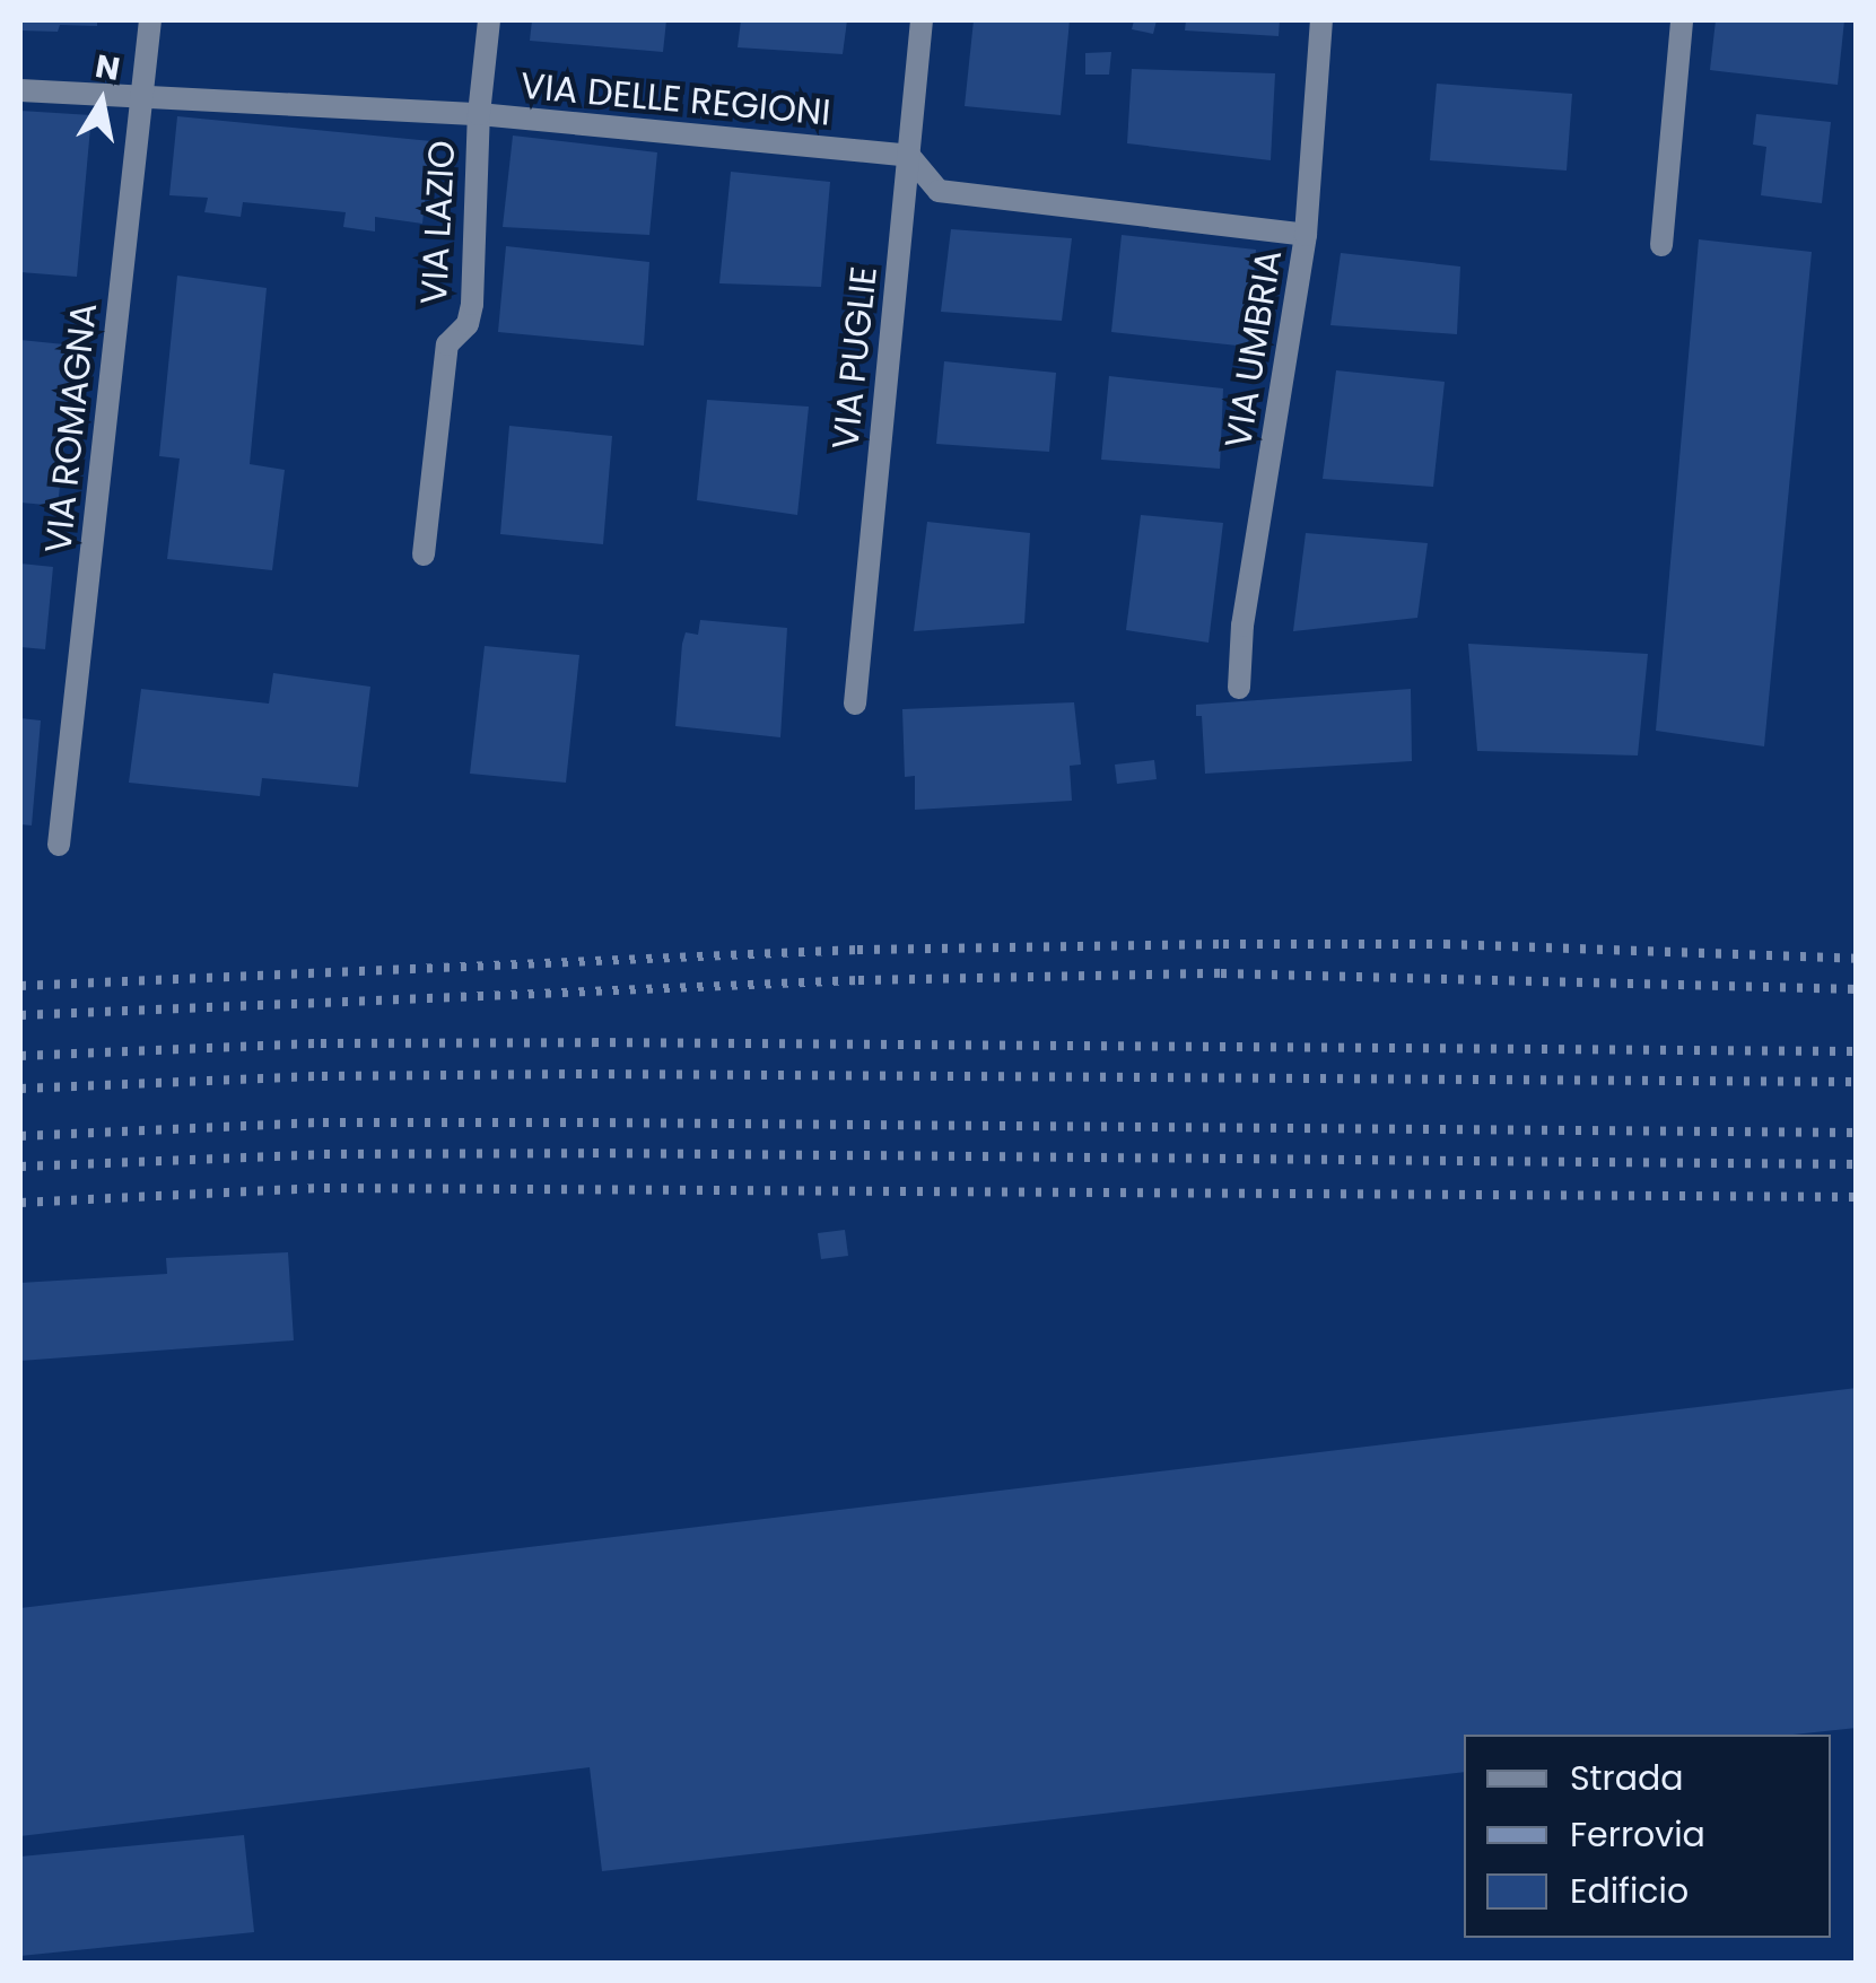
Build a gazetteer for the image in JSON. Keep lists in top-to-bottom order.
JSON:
{
  "streets": {
    "street": [
      "VIA DELLE REGIONI",
      "VIA LAZIO",
      "VIA UMBRIA",
      "VIA PUGLIE",
      "VIA ROMAGNA"
    ]
  },
  "crossings": [
    ["VIA DELLE REGIONI", "VIA LAZIO"],
    ["VIA DELLE REGIONI", "VIA PUGLIE"],
    ["VIA DELLE REGIONI", "VIA ROMAGNA"]
  ],
  "legend": ["Strada", "Ferrovia", "Edificio"],
  "north": "top"
}
